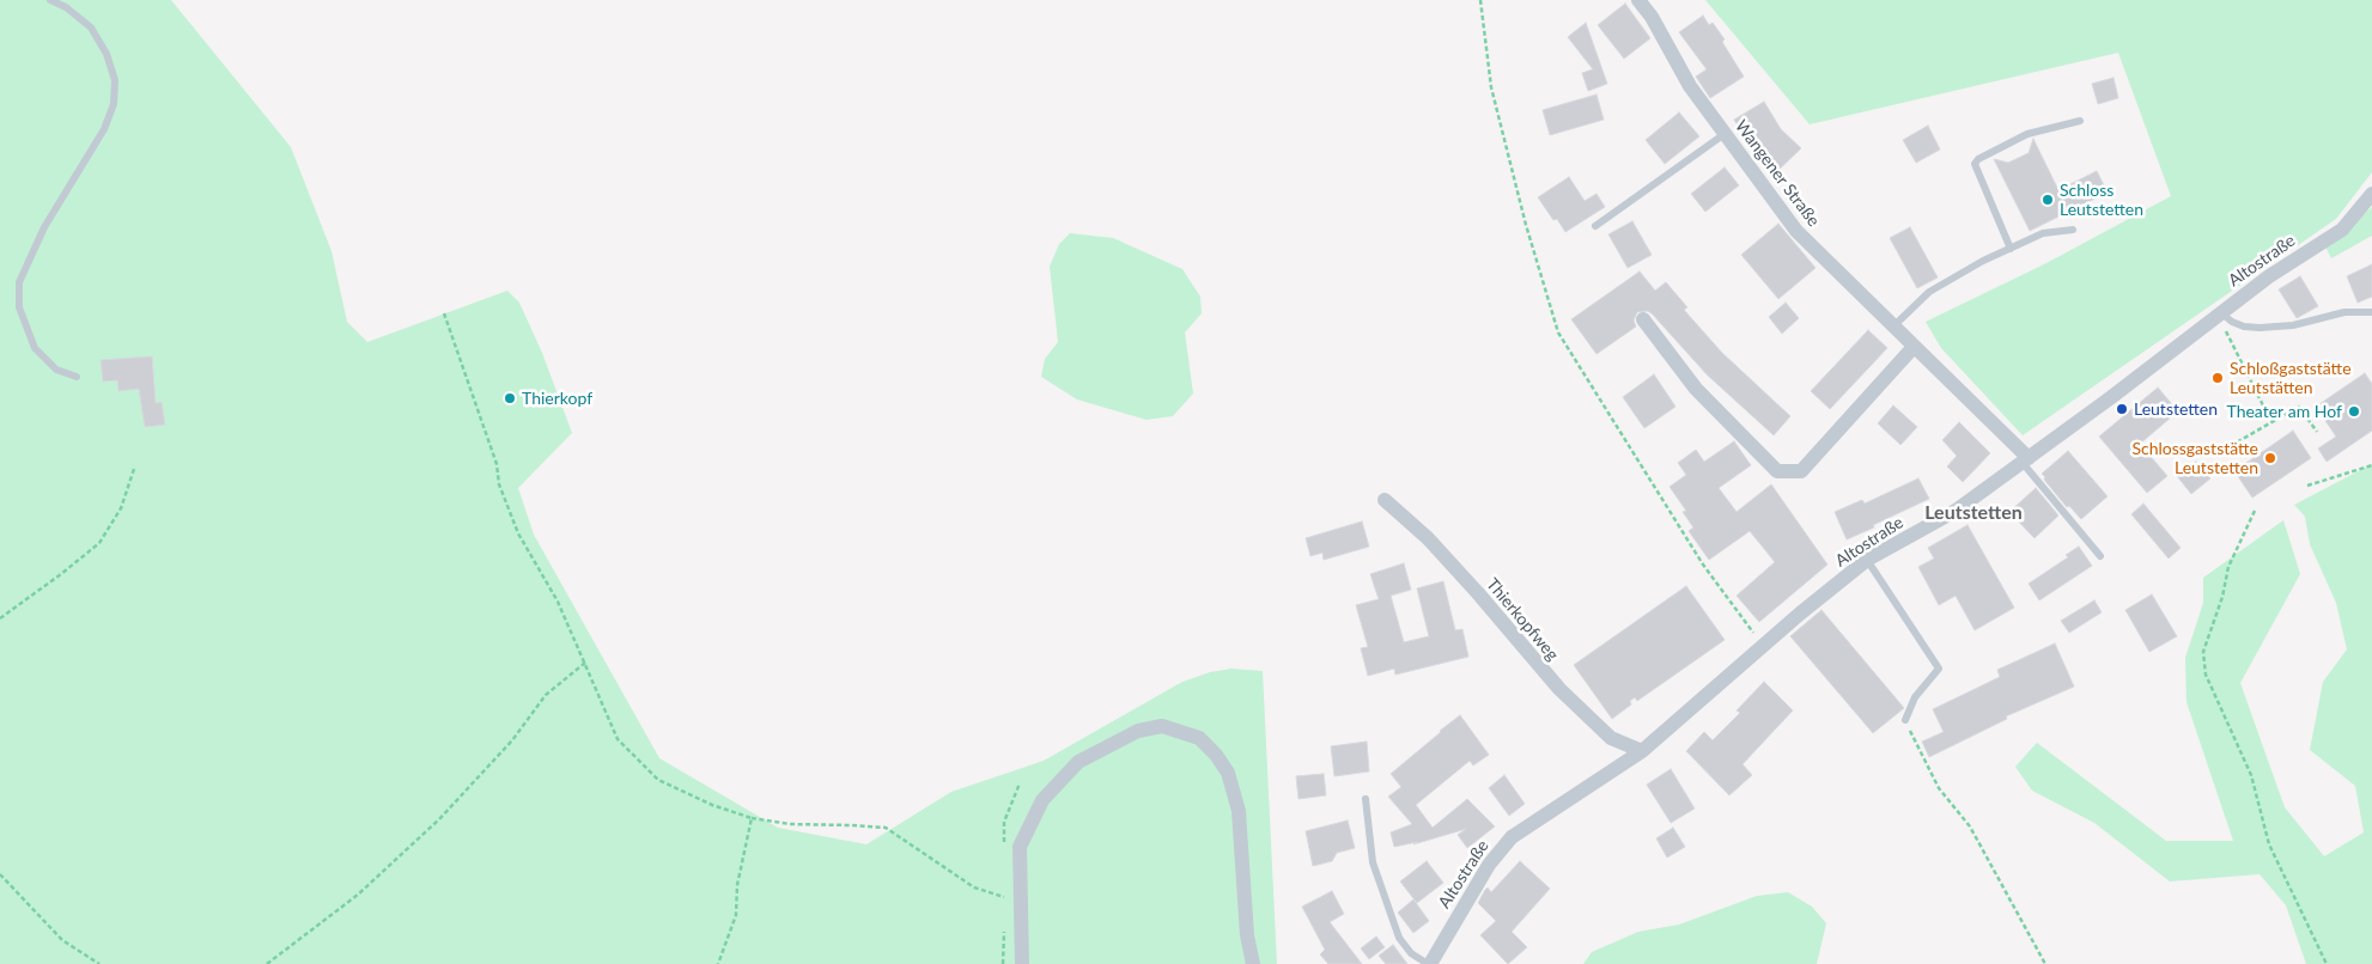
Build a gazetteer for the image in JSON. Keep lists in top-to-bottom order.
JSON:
{
  "streets": {
    "street": ["Wangener Straße", "Altostraße", "Thierkopfweg"]
  },
  "crossings": [
    ["Wangener Straße", "Altostraße"],
    ["Altostraße", "Thierkopfweg"]
  ],
  "districts": ["Leutstetten"],
  "places": [
    "Schloss Leutstetten",
    "Schloßgaststätte Leutstätten",
    "Thierkopf",
    "Leutstetten",
    "Theater am Hof",
    "Schlossgaststätte Leutstetten"
  ]
}
